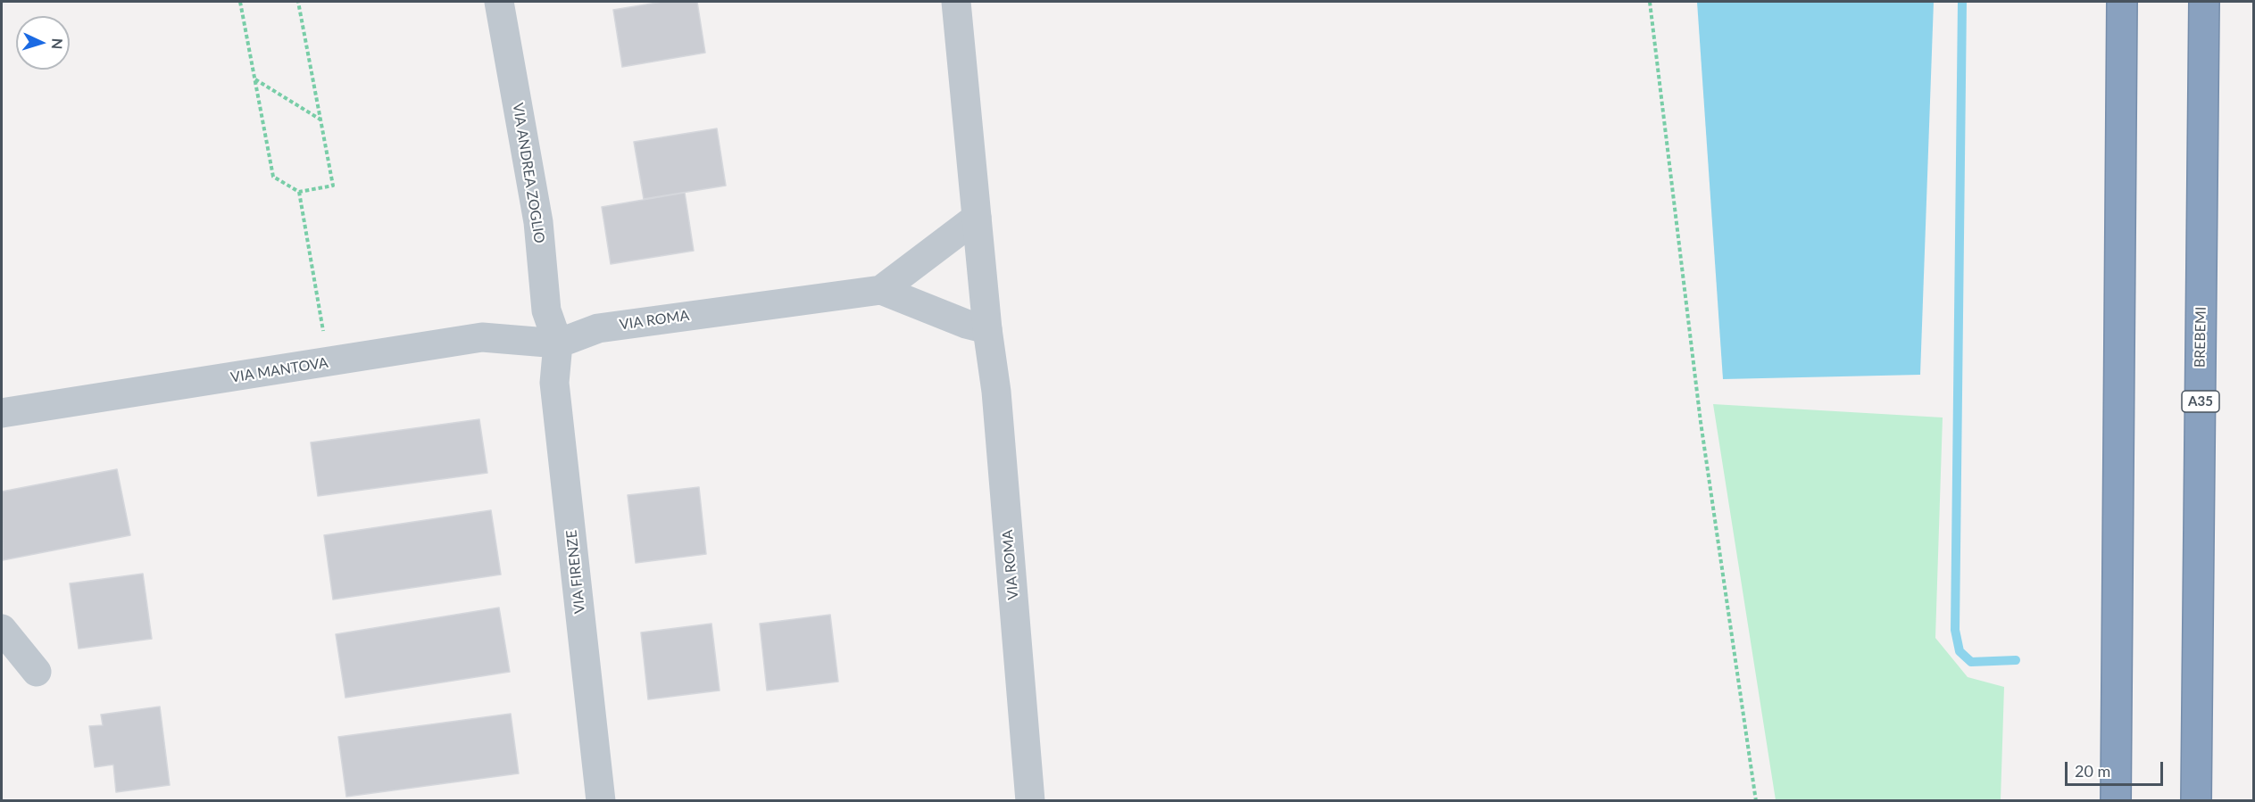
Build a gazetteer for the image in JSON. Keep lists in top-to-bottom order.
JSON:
{
  "streets": {
    "highway": ["BREBEMI", "A35"],
    "street": [
      "VIA ANDREA ZOGLIO",
      "VIA ROMA",
      "VIA MANTOVA",
      "VIA FIRENZE"
    ]
  },
  "crossings": [
    ["VIA ANDREA ZOGLIO", "VIA ROMA"],
    ["VIA ANDREA ZOGLIO", "VIA MANTOVA"],
    ["VIA ANDREA ZOGLIO", "VIA FIRENZE"],
    ["VIA ROMA", "VIA MANTOVA"],
    ["VIA ROMA", "VIA FIRENZE"],
    ["VIA MANTOVA", "VIA FIRENZE"]
  ],
  "scale_bar": "20 m",
  "north": "right"
}
